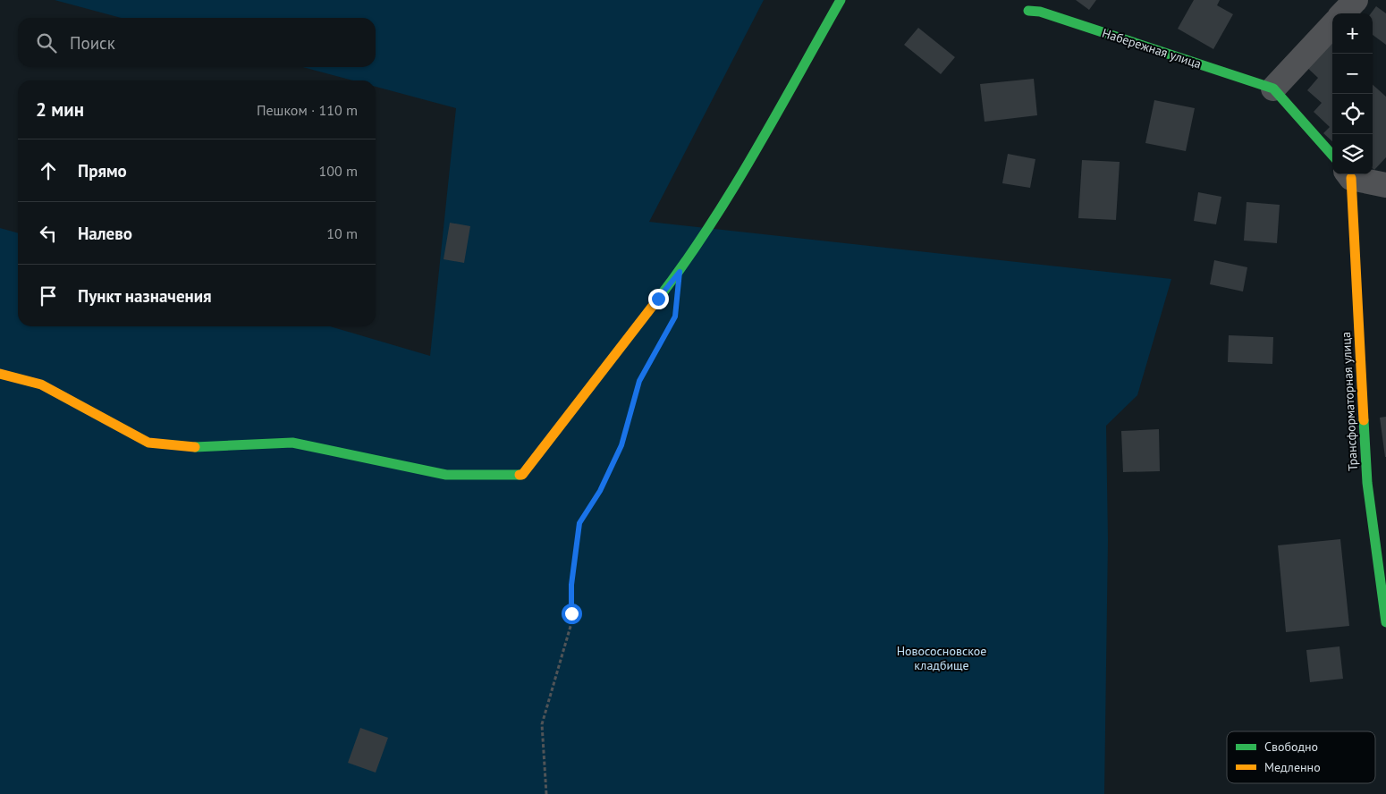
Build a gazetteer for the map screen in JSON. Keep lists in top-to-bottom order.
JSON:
{
  "streets": {
    "street": ["Набережная улица", "Трансформаторная улица"]
  },
  "parks": ["Новососновское кладбище"],
  "legend": ["Свободно", "Медленно"],
  "page": {
    "map_buttons": ["+", "−"],
    "search": "Поиск",
    "heading": ["2 мин", "Пешком · 110 m"],
    "list": [
      ["Прямо", "100 m"],
      ["Налево", "10 m"],
      "Пункт назначения"
    ]
  }
}
